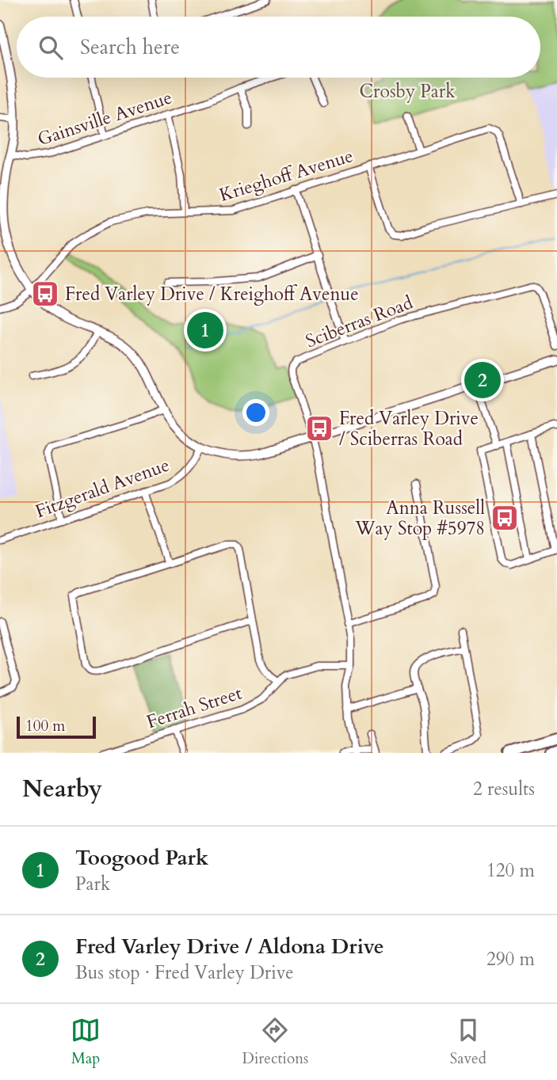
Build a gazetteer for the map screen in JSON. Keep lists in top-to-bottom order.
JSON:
{
  "streets": {
    "street": [
      "Gainsville Avenue",
      "Krieghoff Avenue",
      "Sciberras Road",
      "Fitzgerald Avenue",
      "Ferrah Street"
    ]
  },
  "crossings": [
    ["Sciberras Road", "Ferrah Street"]
  ],
  "parks": ["Crosby Park"],
  "places": {
    "bus stop": ["Fred Varley Drive / Kreighoff Avenue", "Fred Varley Drive / Sciberras Road", "Anna Russell Way Stop #5978"]
  },
  "scale_bar": "100 m",
  "page": {
    "search": "Search here",
    "pins": ["1", "2"],
    "scale": "100 m",
    "heading": ["Nearby", "2 results"],
    "list": [
      {
        "mark": "1",
        "name": "Toogood Park",
        "note": "Park",
        "value": "120 m"
      },
      {
        "mark": "2",
        "name": "Fred Varley Drive / Aldona Drive",
        "note": "Bus stop · Fred Varley Drive",
        "value": "290 m"
      }
    ],
    "nav": ["Map", "Directions", "Saved"]
  }
}
